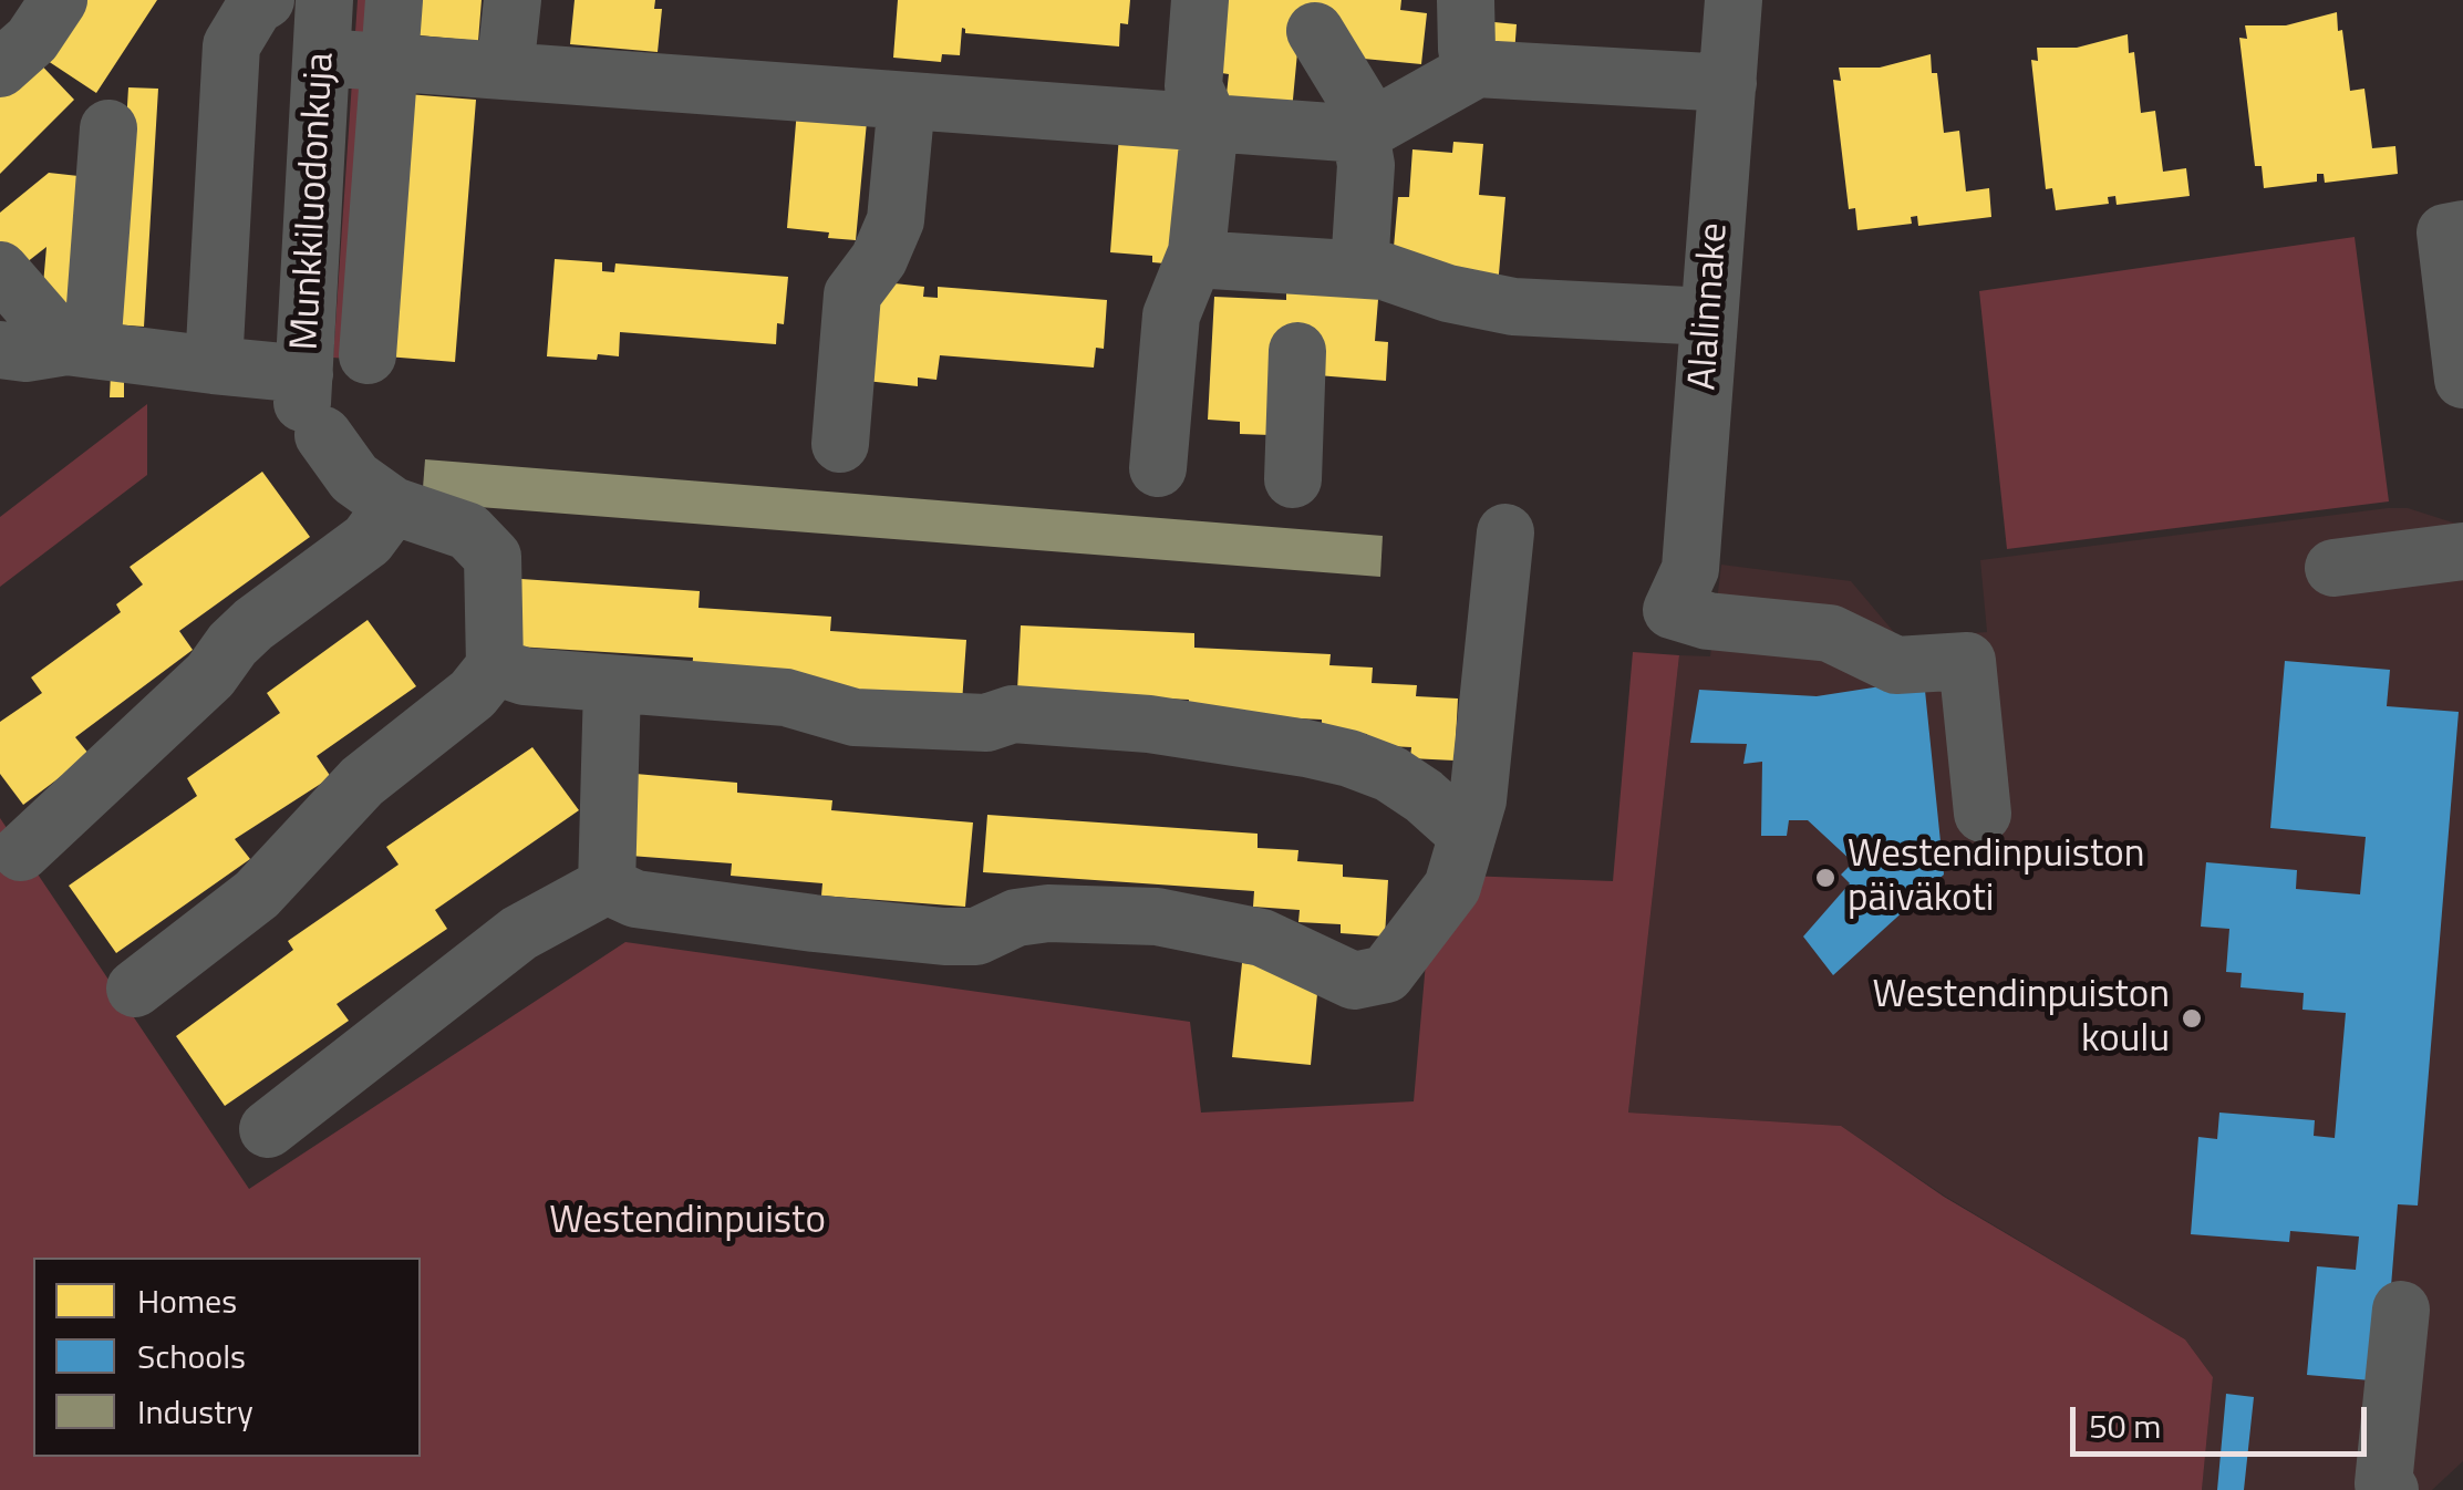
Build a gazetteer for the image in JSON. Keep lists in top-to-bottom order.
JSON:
{
  "streets": {
    "street": ["Munkkiluodonkuja", "Alalinnake"]
  },
  "parks": ["Westendinpuisto"],
  "places": ["Westendinpuiston päiväkoti", "Westendinpuiston koulu"],
  "legend": ["Homes", "Schools", "Industry"],
  "scale_bar": "50 m"
}
